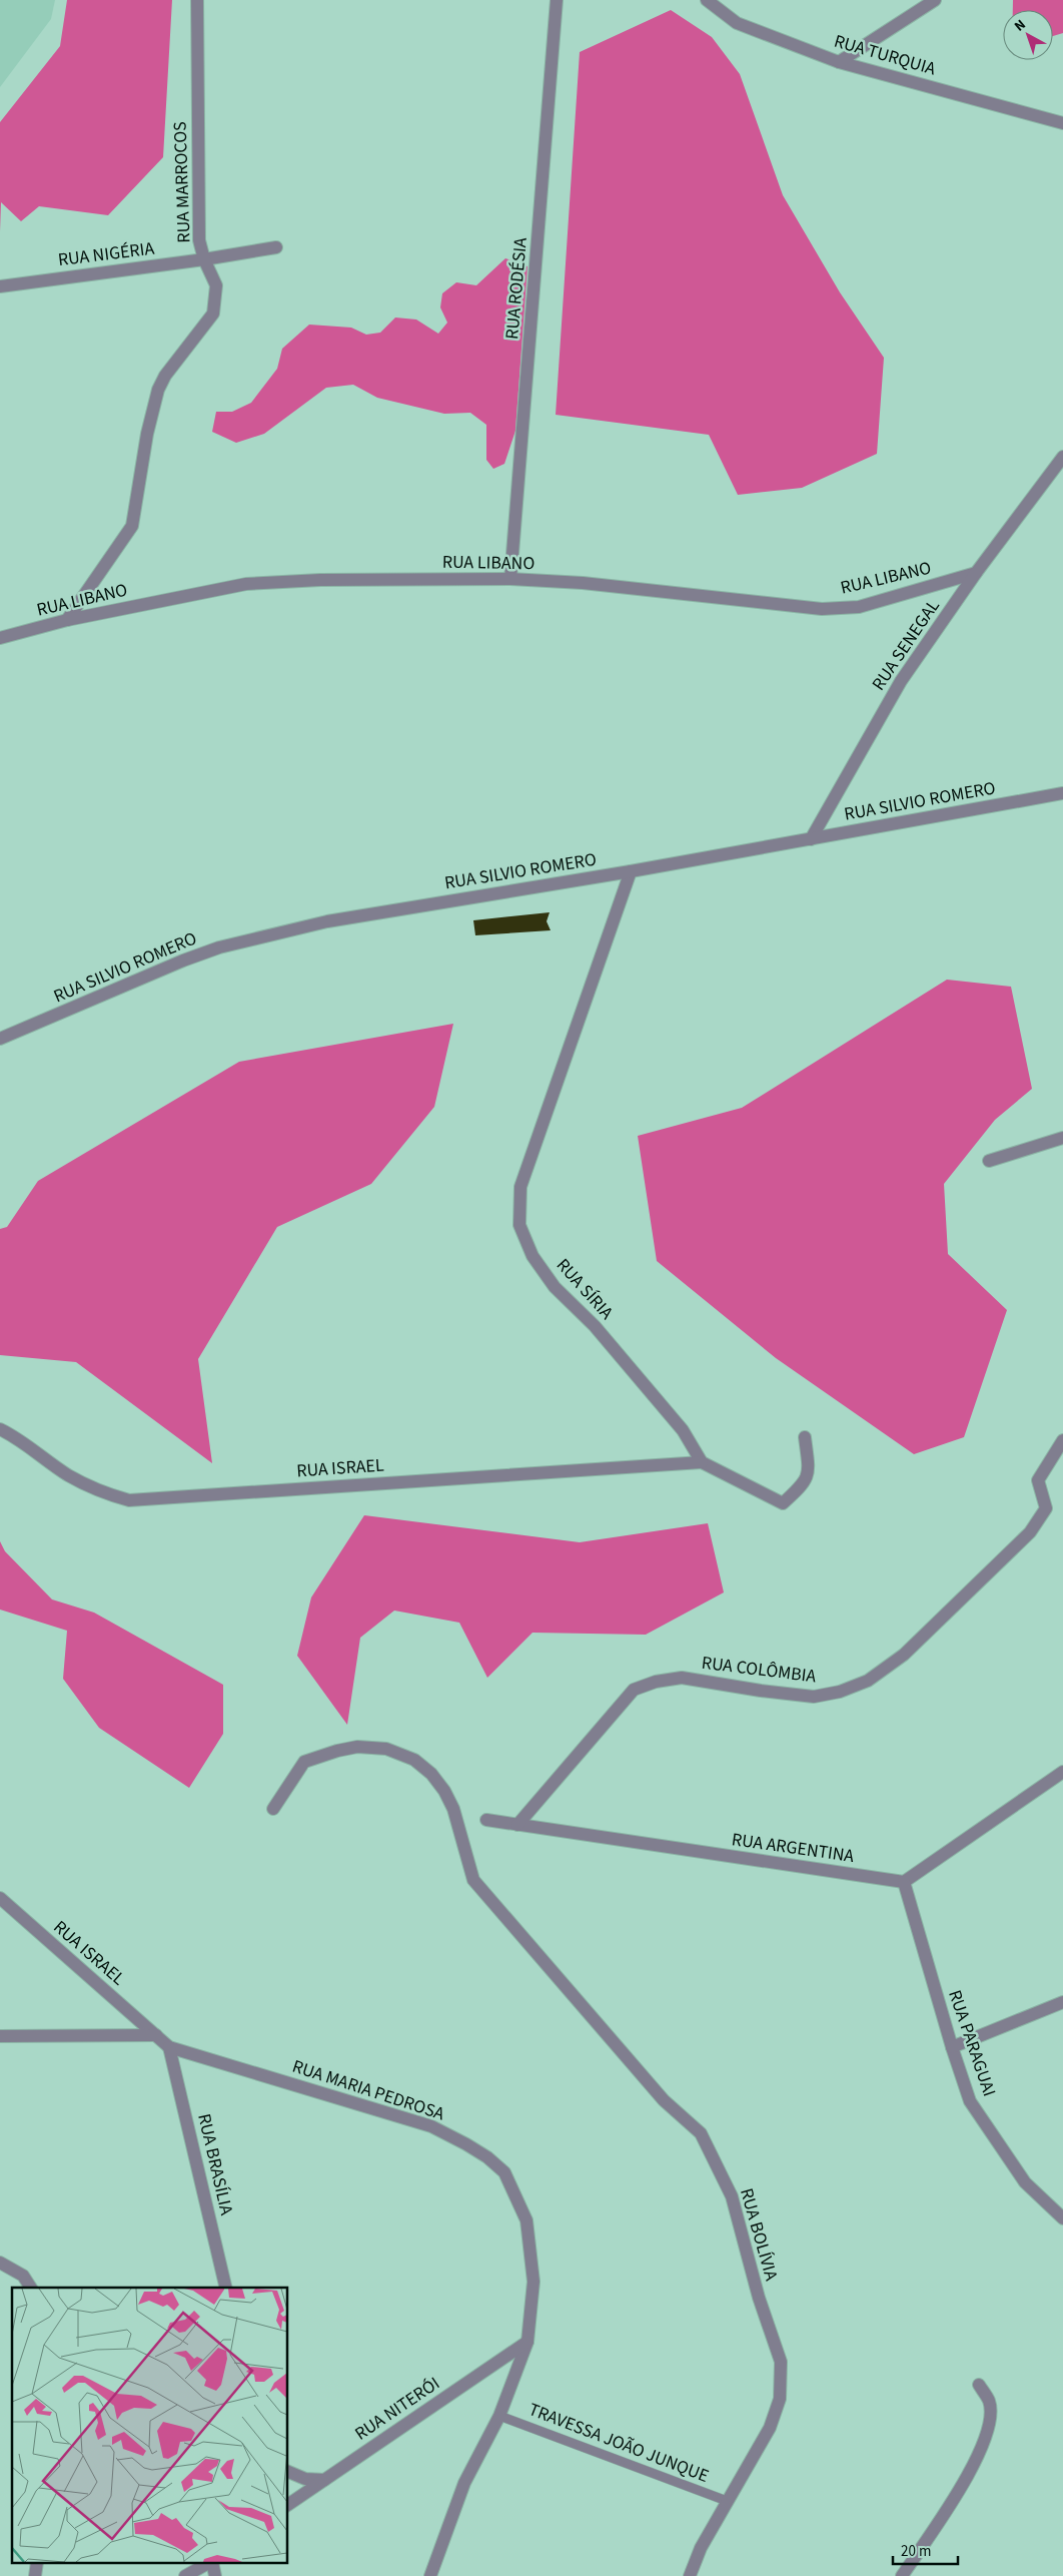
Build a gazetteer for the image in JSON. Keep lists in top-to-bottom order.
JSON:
{
  "streets": {
    "street": [
      "RUA TURQUIA",
      "RUA MARROCOS",
      "RUA NIGÉRIA",
      "RUA RODÉSIA",
      "RUA LIBANO",
      "RUA SENEGAL",
      "RUA SILVIO ROMERO",
      "RUA SÍRIA",
      "RUA ISRAEL",
      "RUA COLÔMBIA",
      "RUA ARGENTINA",
      "RUA PARAGUAI",
      "RUA MARIA PEDROSA",
      "RUA BRASÍLIA",
      "RUA BOLÍVIA",
      "RUA NITERÓI"
    ],
    "lane": ["TRAVESSA JOÃO JUNQUE"]
  },
  "crossings": [
    ["RUA MARROCOS", "RUA NIGÉRIA"],
    ["RUA MARROCOS", "RUA LIBANO"],
    ["RUA RODÉSIA", "RUA LIBANO"],
    ["RUA LIBANO", "RUA SENEGAL"],
    ["RUA SENEGAL", "RUA SILVIO ROMERO"],
    ["RUA SILVIO ROMERO", "RUA SÍRIA"],
    ["RUA SÍRIA", "RUA ISRAEL"],
    ["RUA ISRAEL", "RUA MARIA PEDROSA"],
    ["RUA COLÔMBIA", "RUA ARGENTINA"],
    ["RUA ARGENTINA", "RUA PARAGUAI"],
    ["RUA MARIA PEDROSA", "RUA BRASÍLIA"],
    ["RUA MARIA PEDROSA", "RUA NITERÓI"],
    ["RUA MARIA PEDROSA", "TRAVESSA JOÃO JUNQUE"],
    ["RUA BOLÍVIA", "TRAVESSA JOÃO JUNQUE"]
  ],
  "scale_bar": "20 m",
  "north": "top left"
}
